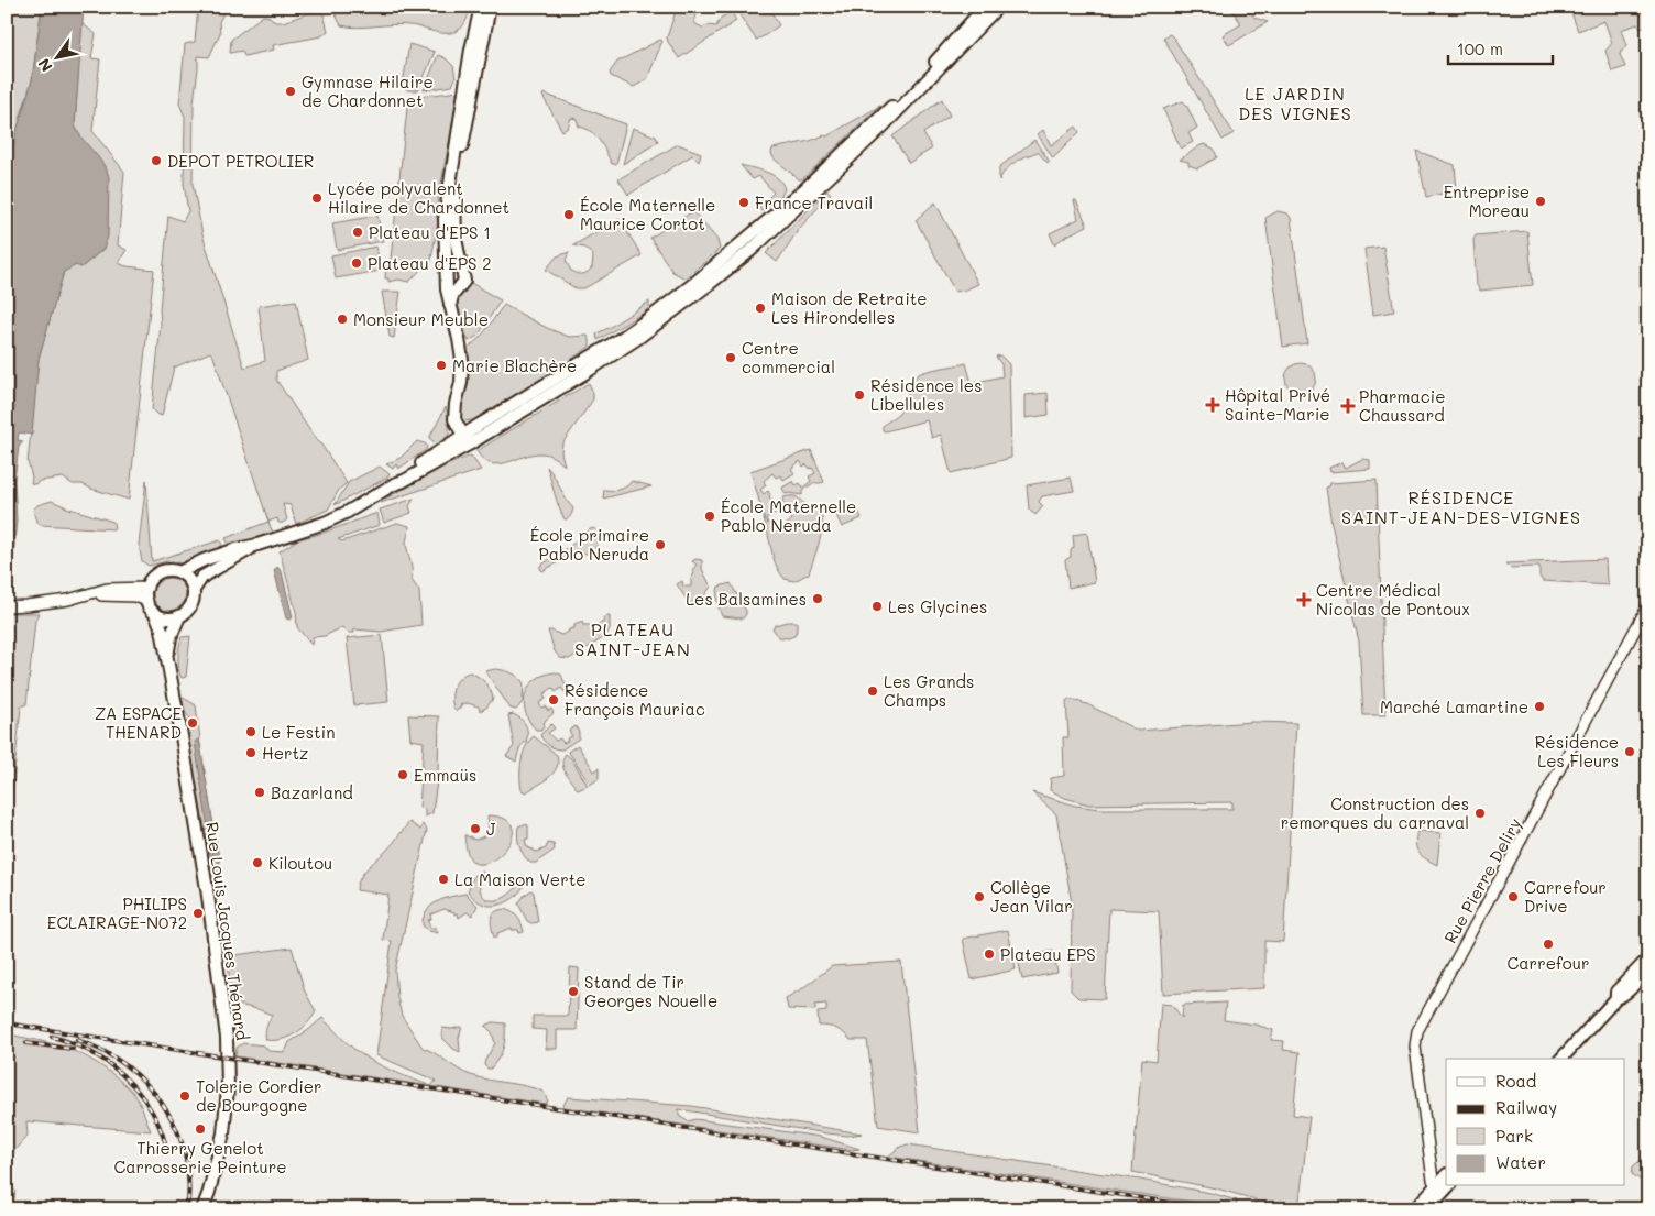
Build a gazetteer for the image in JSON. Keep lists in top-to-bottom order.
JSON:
{
  "streets": {
    "main road": ["Rue Louis Jacques Thénard"],
    "street": ["Rue Pierre Deliry"]
  },
  "districts": ["LE JARDIN DES VIGNES", "RÉSIDENCE SAINT-JEAN-DES-VIGNES", "PLATEAU SAINT-JEAN"],
  "places": {
    "other": [
      "Gymnase Hilaire de Chardonnet",
      "DEPOT PETROLIER",
      "Lycée polyvalent Hilaire de Chardonnet",
      "Entreprise Moreau",
      "France Travail",
      "École Maternelle Maurice Cortot",
      "Plateau d'EPS 1",
      "Plateau d'EPS 2",
      "Maison de Retraite Les Hirondelles",
      "Monsieur Meuble",
      "Centre commercial",
      "Marie Blachère",
      "Résidence les Libellules",
      "École Maternelle Pablo Neruda",
      "École primaire Pablo Neruda",
      "Les Balsamines",
      "Les Glycines",
      "Les Grands Champs",
      "Résidence François Mauriac",
      "Marché Lamartine",
      "ZA ESPACE THENARD",
      "Le Festin",
      "Résidence Les Fleurs",
      "Hertz",
      "Emmaüs",
      "Bazarland",
      "Construction des remorques du carnaval",
      "J",
      "Kiloutou",
      "La Maison Verte",
      "Collège Jean Vilar",
      "Carrefour Drive",
      "PHILIPS ECLAIRAGE-N072",
      "Carrefour",
      "Plateau EPS",
      "Stand de Tir Georges Nouelle",
      "Tolerie Cordier de Bourgogne",
      "Thierry Genelot Carrosserie Peinture"
    ],
    "health": ["Hôpital Privé Sainte-Marie", "Pharmacie Chaussard", "Centre Médical Nicolas de Pontoux"]
  },
  "legend": [
    "Road",
    "Railway",
    "Park",
    "Water"
  ],
  "scale_bar": "100 m",
  "north": "bottom left"
}
